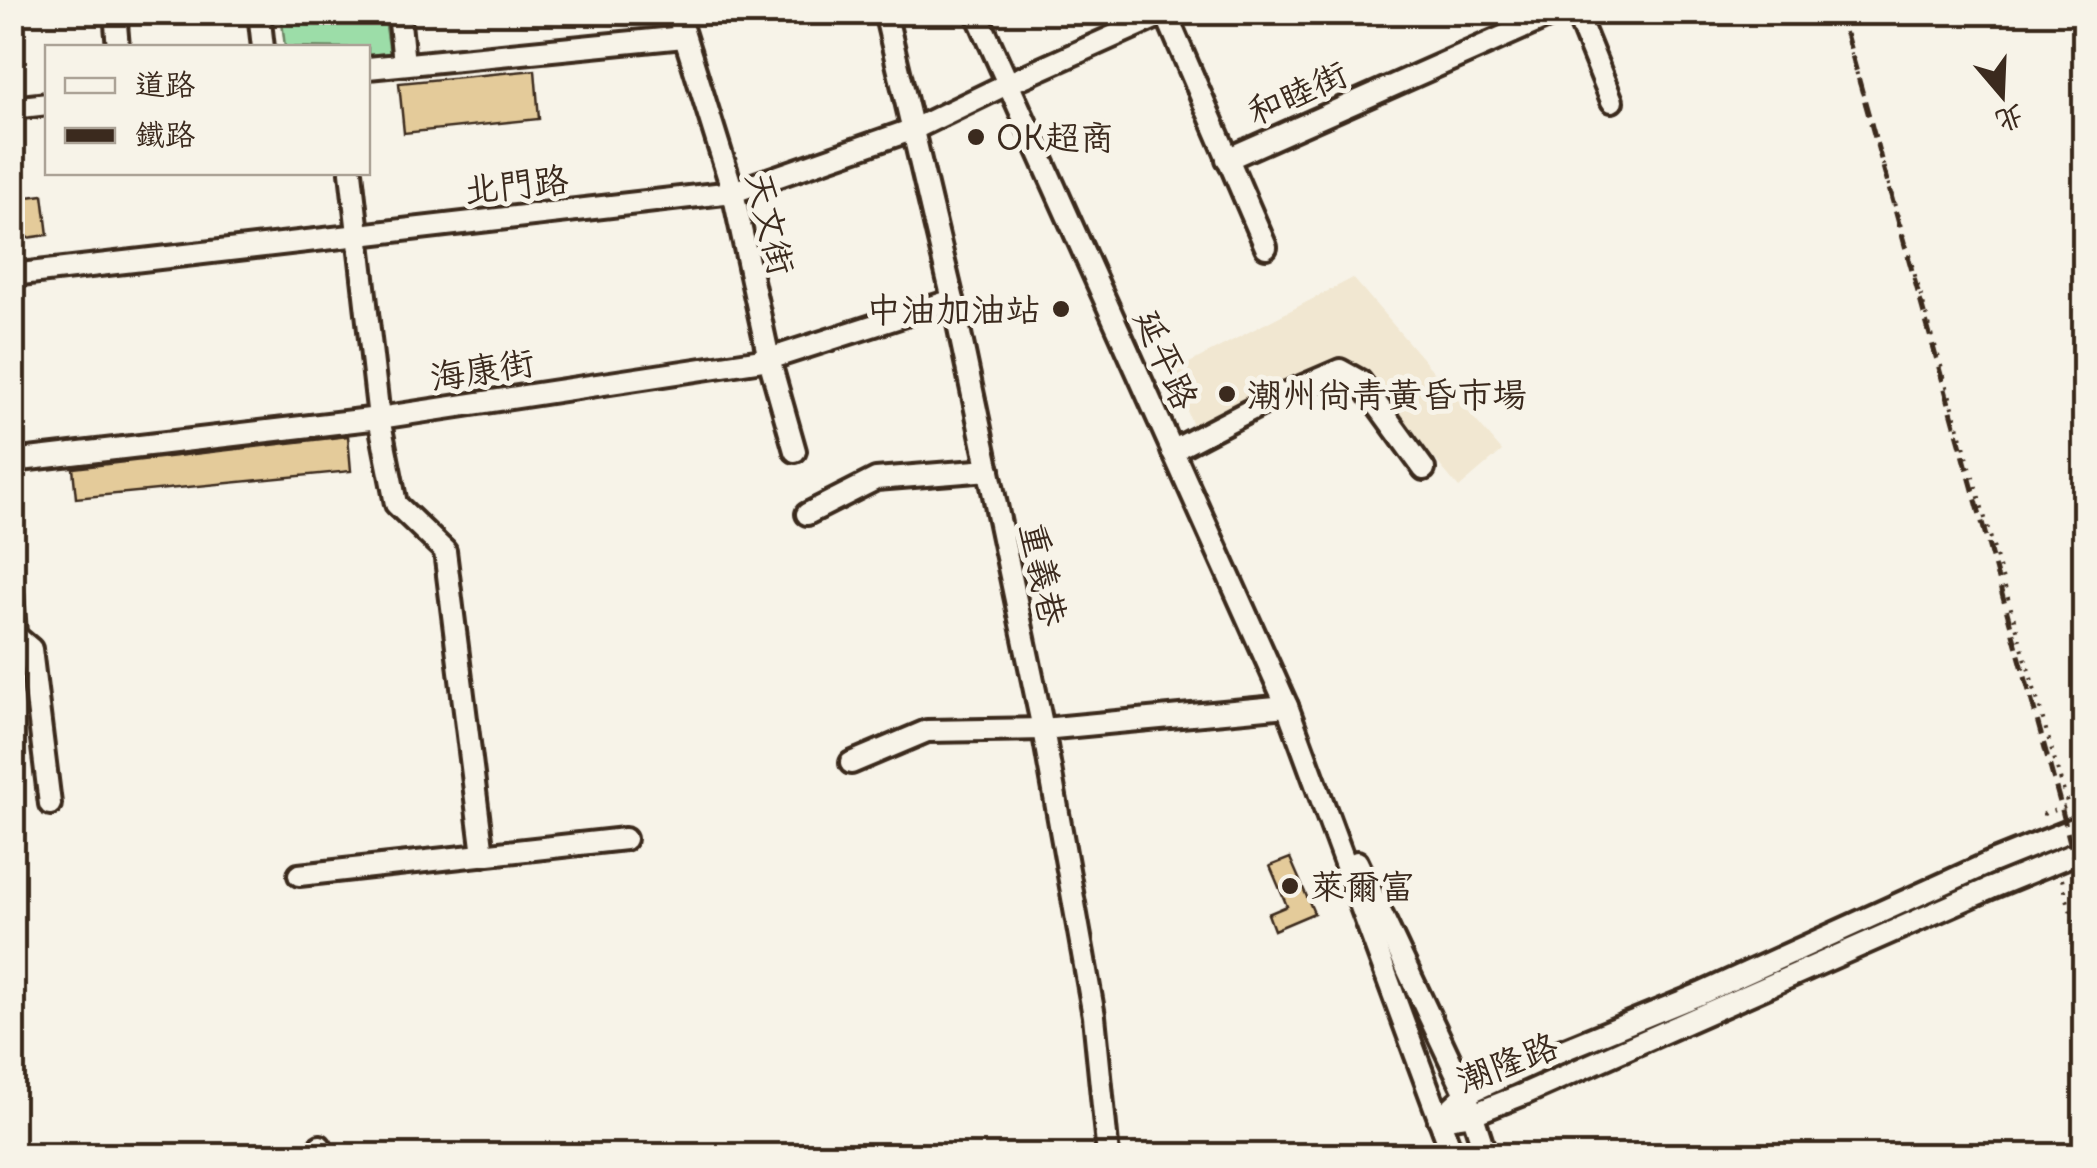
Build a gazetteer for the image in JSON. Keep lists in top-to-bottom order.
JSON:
{
  "streets": {
    "street": [
      "和睦街",
      "北門路",
      "天文街",
      "延平路",
      "海康街",
      "重義巷",
      "潮隆路"
    ]
  },
  "crossings": [
    ["北門路", "天文街"],
    ["北門路", "延平路"],
    ["北門路", "重義巷"],
    ["天文街", "海康街"],
    ["延平路", "潮隆路"],
    ["海康街", "重義巷"]
  ],
  "places": [
    "OK超商",
    "中油加油站",
    "潮州尚青黃昏市場",
    "萊爾富"
  ],
  "legend": ["道路", "鐵路"],
  "north": "bottom"
}
